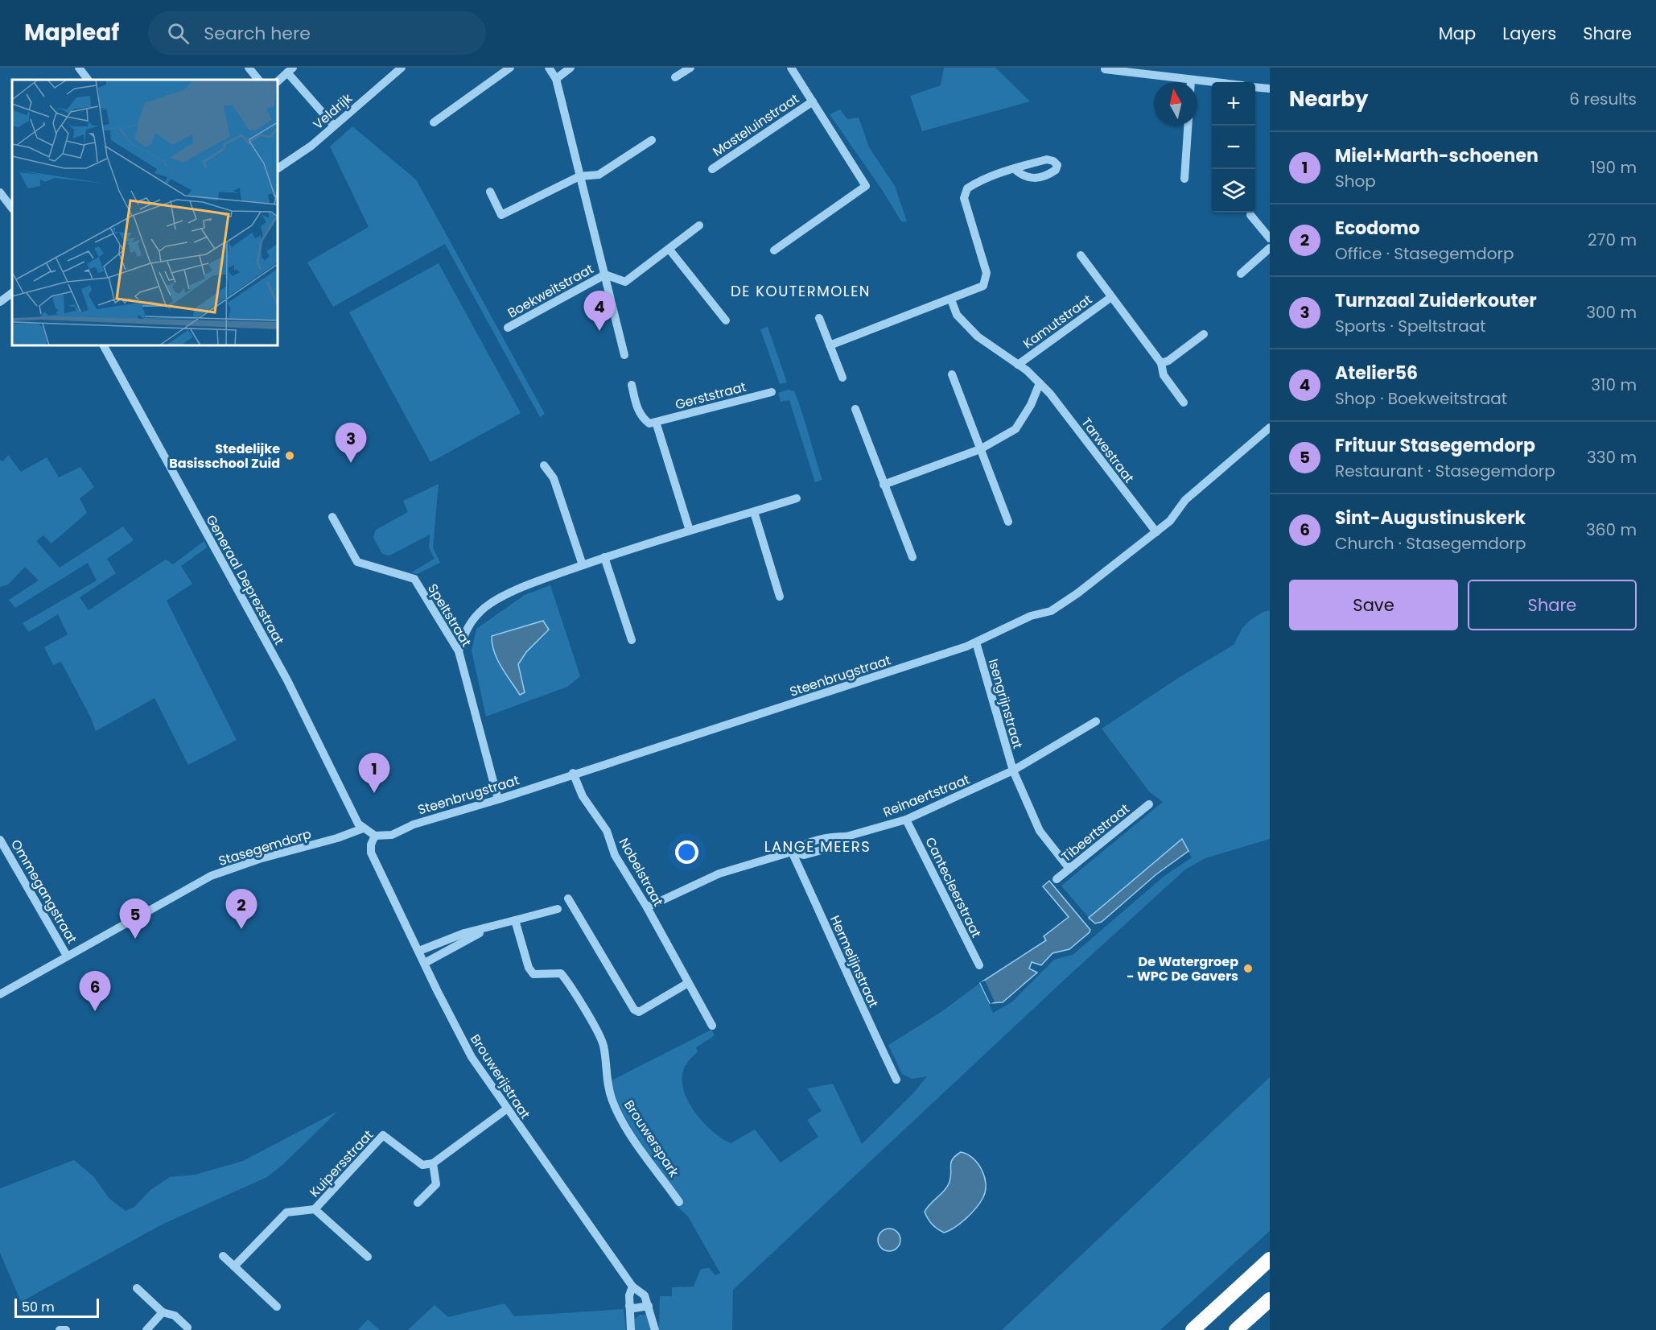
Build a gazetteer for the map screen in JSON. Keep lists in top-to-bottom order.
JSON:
{
  "streets": {
    "street": [
      "Veldrijk",
      "Masteluinstraat",
      "Boekweitstraat",
      "Kamutstraat",
      "Gerststraat",
      "Tarwestraat",
      "Generaal Deprezstraat",
      "Speltstraat",
      "Steenbrugstraat",
      "Isengrijnstraat",
      "Reinaertstraat",
      "Tibeertstraat",
      "Stasegemdorp",
      "Nobelstraat",
      "Cantecleerstraat",
      "Ommegangstraat",
      "Hermelijnstraat",
      "Brouwerijstraat",
      "Brouwerspark",
      "Kuipersstraat"
    ]
  },
  "crossings": [
    ["Kamutstraat", "Tarwestraat"],
    ["Tarwestraat", "Steenbrugstraat"],
    ["Generaal Deprezstraat", "Stasegemdorp"],
    ["Speltstraat", "Steenbrugstraat"],
    ["Steenbrugstraat", "Isengrijnstraat"],
    ["Steenbrugstraat", "Nobelstraat"],
    ["Steenbrugstraat", "Brouwerijstraat"],
    ["Isengrijnstraat", "Reinaertstraat"],
    ["Isengrijnstraat", "Tibeertstraat"],
    ["Reinaertstraat", "Nobelstraat"],
    ["Reinaertstraat", "Cantecleerstraat"],
    ["Reinaertstraat", "Hermelijnstraat"],
    ["Stasegemdorp", "Ommegangstraat"]
  ],
  "districts": ["DE KOUTERMOLEN", "LANGE MEERS"],
  "places": ["Stedelijke Basisschool Zuid", "De Watergroep - WPC De Gavers"],
  "scale_bar": "50 m",
  "north": "top",
  "page": {
    "header": "Mapleaf",
    "search": "Search here",
    "nav": ["Map", "Layers", "Share"],
    "heading": ["Nearby", "6 results"],
    "map_buttons": ["+", "−"],
    "list": [
      {
        "mark": "1",
        "name": "Miel+Marth-schoenen",
        "note": "Shop",
        "value": "190 m"
      },
      {
        "mark": "2",
        "name": "Ecodomo",
        "note": "Office · Stasegemdorp",
        "value": "270 m"
      },
      {
        "mark": "3",
        "name": "Turnzaal Zuiderkouter",
        "note": "Sports · Speltstraat",
        "value": "300 m"
      },
      {
        "mark": "4",
        "name": "Atelier56",
        "note": "Shop · Boekweitstraat",
        "value": "310 m"
      },
      {
        "mark": "5",
        "name": "Frituur Stasegemdorp",
        "note": "Restaurant · Stasegemdorp",
        "value": "330 m"
      },
      {
        "mark": "6",
        "name": "Sint-Augustinuskerk",
        "note": "Church · Stasegemdorp",
        "value": "360 m"
      }
    ],
    "pins": [
      "4",
      "3",
      "1",
      "2",
      "5",
      "6"
    ],
    "buttons": ["Save", "Share"],
    "scale": "50 m"
  }
}
